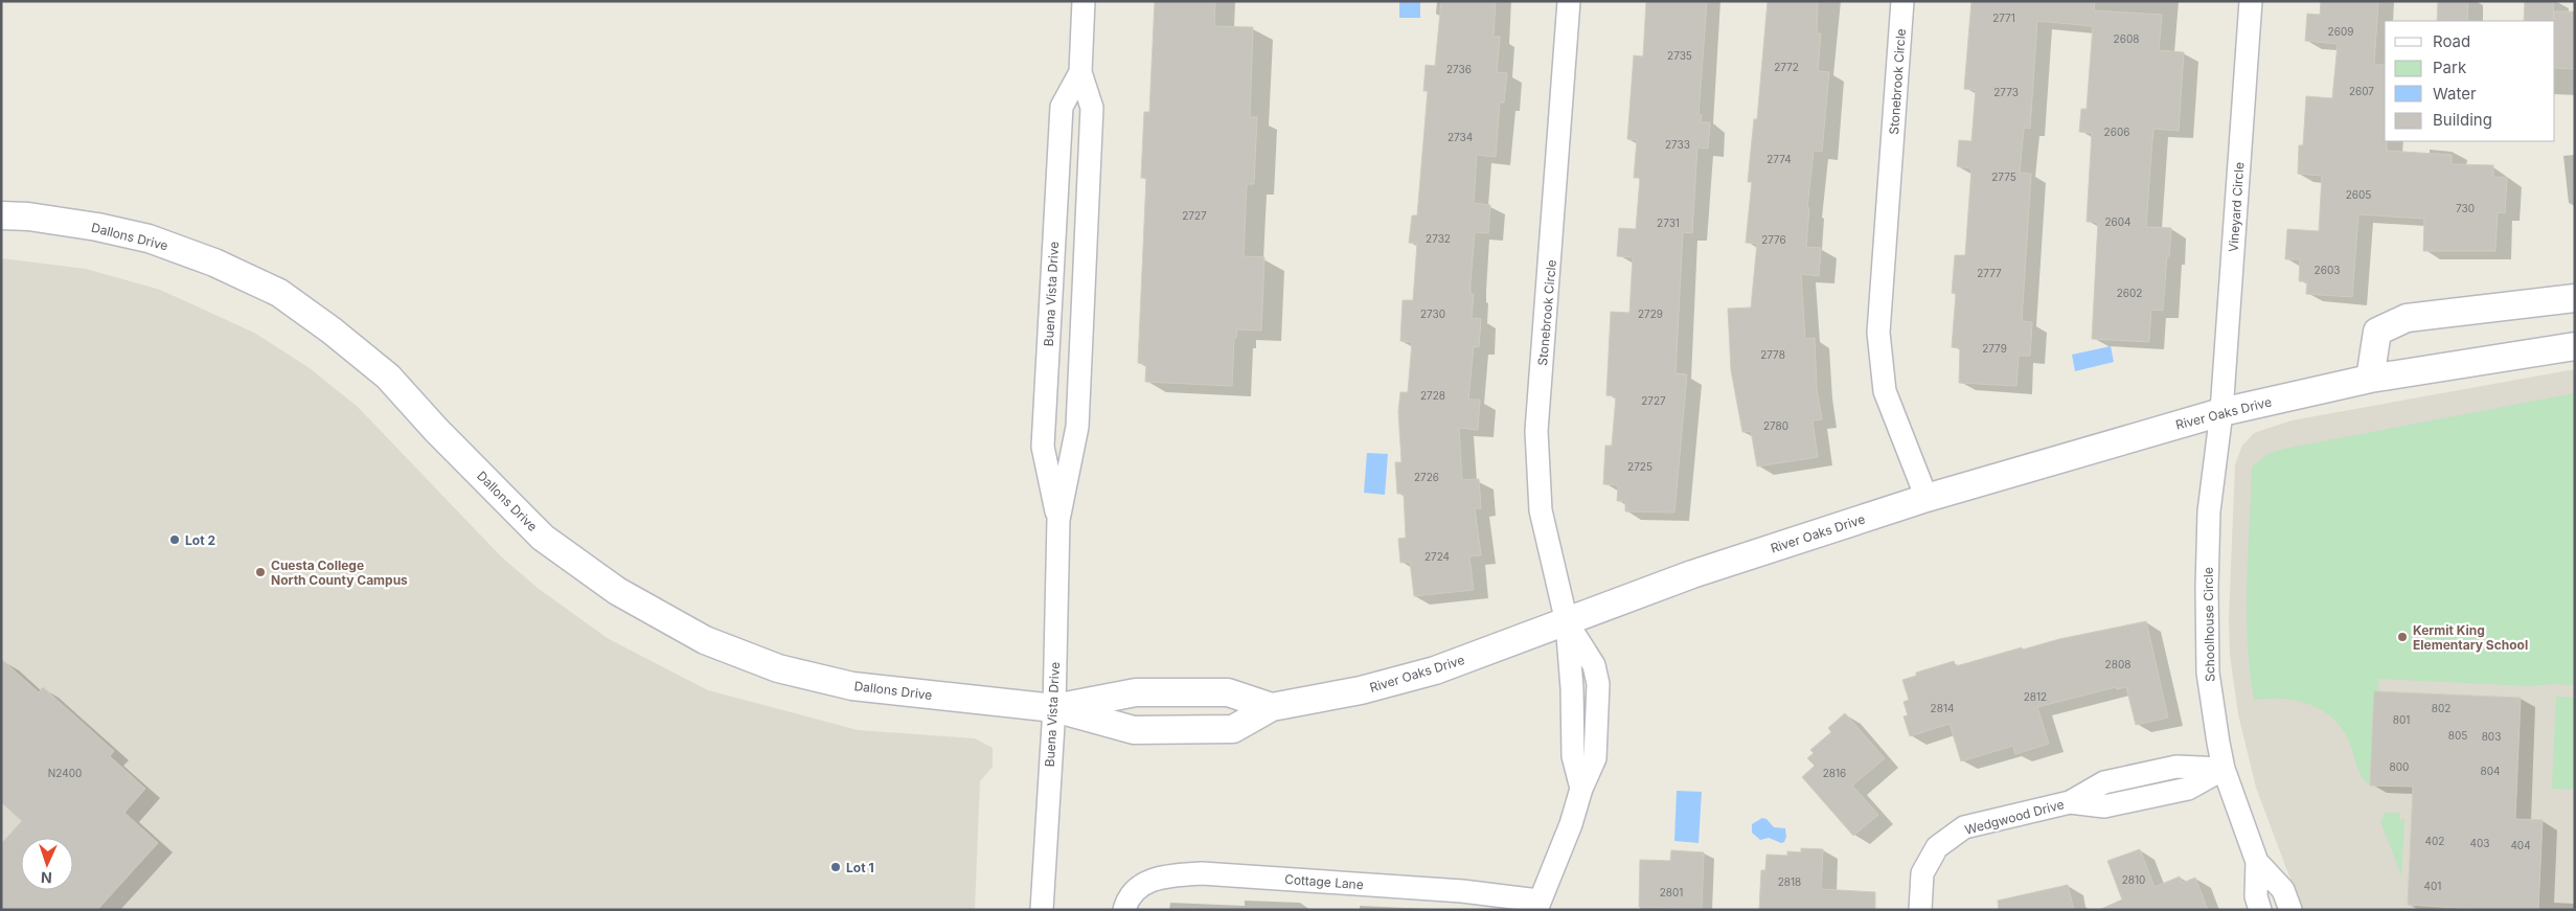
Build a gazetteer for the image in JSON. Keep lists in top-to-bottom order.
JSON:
{
  "streets": {
    "street": [
      "Stonebrook Circle",
      "Vineyard Circle",
      "Dallons Drive",
      "Buena Vista Drive",
      "River Oaks Drive",
      "Schoolhouse Circle",
      "Wedgwood Drive",
      "Cottage Lane"
    ]
  },
  "crossings": [
    ["Stonebrook Circle", "River Oaks Drive"],
    ["Stonebrook Circle", "Cottage Lane"],
    ["Vineyard Circle", "River Oaks Drive"],
    ["Vineyard Circle", "Schoolhouse Circle"],
    ["Dallons Drive", "Buena Vista Drive"],
    ["Dallons Drive", "River Oaks Drive"],
    ["Buena Vista Drive", "River Oaks Drive"],
    ["River Oaks Drive", "Schoolhouse Circle"],
    ["River Oaks Drive", "Cottage Lane"],
    ["Schoolhouse Circle", "Wedgwood Drive"]
  ],
  "places": [
    "Lot 2",
    "Cuesta College North County Campus",
    "Kermit King Elementary School",
    "Lot 1"
  ],
  "house_numbers": [
    "2771",
    "2609",
    "2608",
    "2735",
    "2772",
    "2736",
    "2607",
    "2773",
    "2606",
    "2734",
    "2733",
    "2774",
    "2775",
    "2605",
    "730",
    "2727",
    "2604",
    "2731",
    "2732",
    "2776",
    "2603",
    "2777",
    "2602",
    "2730",
    "2729",
    "2779",
    "2778",
    "2728",
    "2727",
    "2780",
    "2725",
    "2726",
    "2724",
    "2808",
    "2812",
    "2814",
    "802",
    "801",
    "805",
    "803",
    "800",
    "804",
    "N2400",
    "2816",
    "402",
    "403",
    "404",
    "2810",
    "2818",
    "401",
    "2801"
  ],
  "legend": [
    "Road",
    "Park",
    "Water",
    "Building"
  ],
  "north": "bottom"
}
